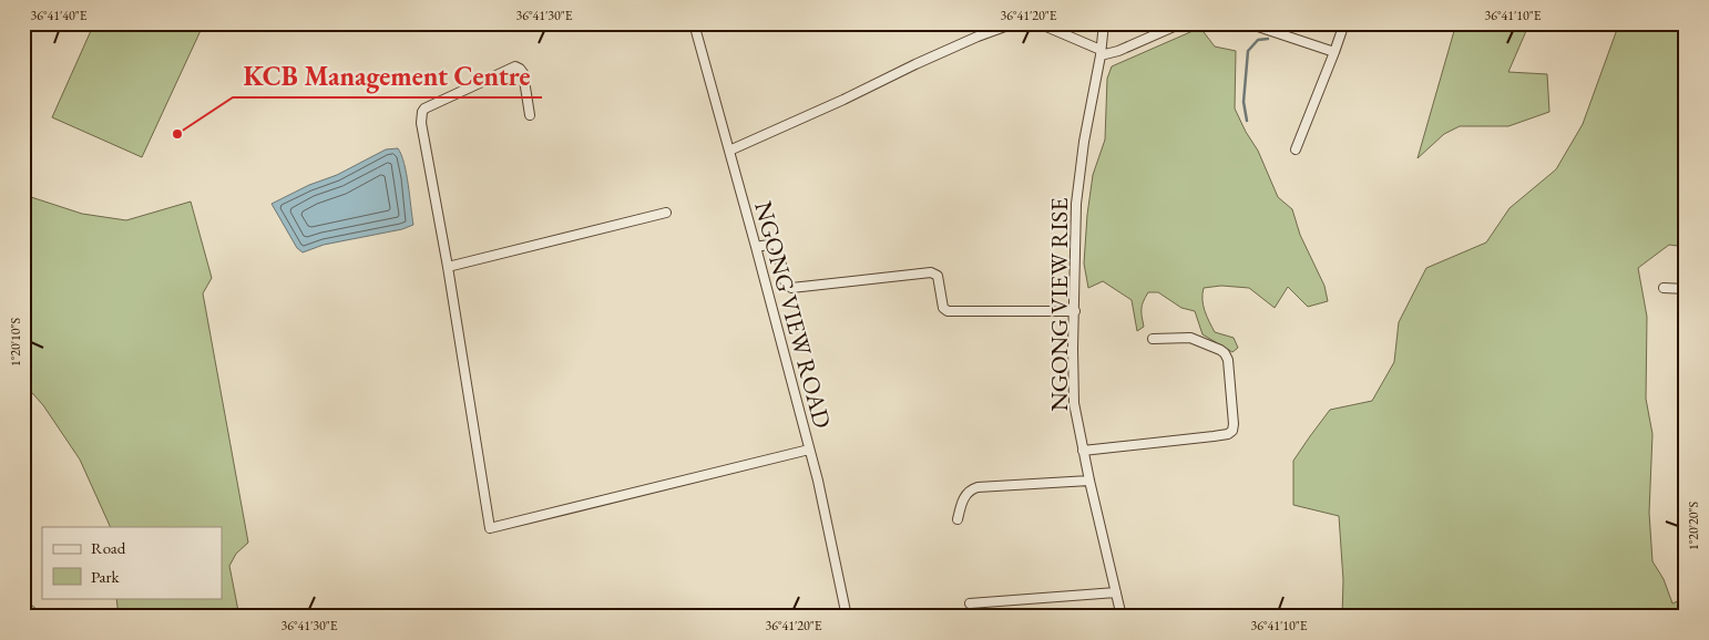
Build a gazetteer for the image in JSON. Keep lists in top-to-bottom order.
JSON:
{
  "streets": {
    "street": ["NGONG VIEW RISE", "NGONG VIEW ROAD"]
  },
  "places": ["KCB Management Centre"],
  "legend": ["Road", "Park"],
  "coordinates": [
    "36°41'40\"E",
    "36°41'30\"E",
    "36°41'20\"E",
    "36°41'10\"E",
    "1°20'10\"S",
    "1°20'20\"S"
  ]
}
